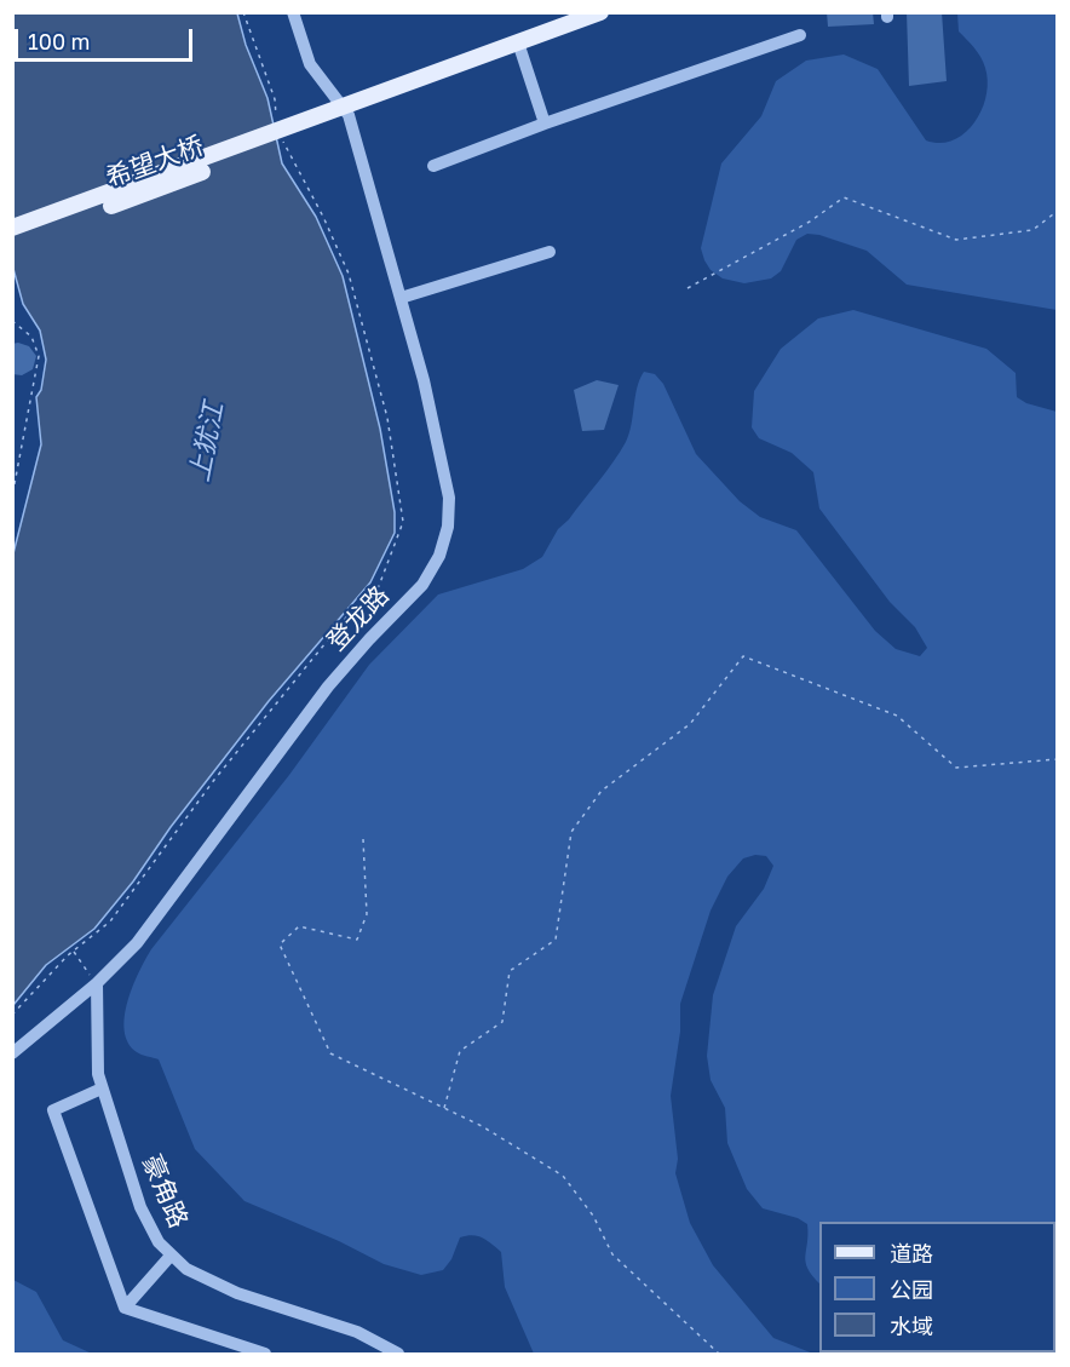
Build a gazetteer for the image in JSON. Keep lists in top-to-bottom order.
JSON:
{
  "streets": {
    "main road": ["希望大桥"],
    "street": ["登龙路", "豪角路"]
  },
  "crossings": [
    ["登龙路", "豪角路"]
  ],
  "water": ["上犹江"],
  "legend": ["道路", "公园", "水域"],
  "scale_bar": "100 m"
}
